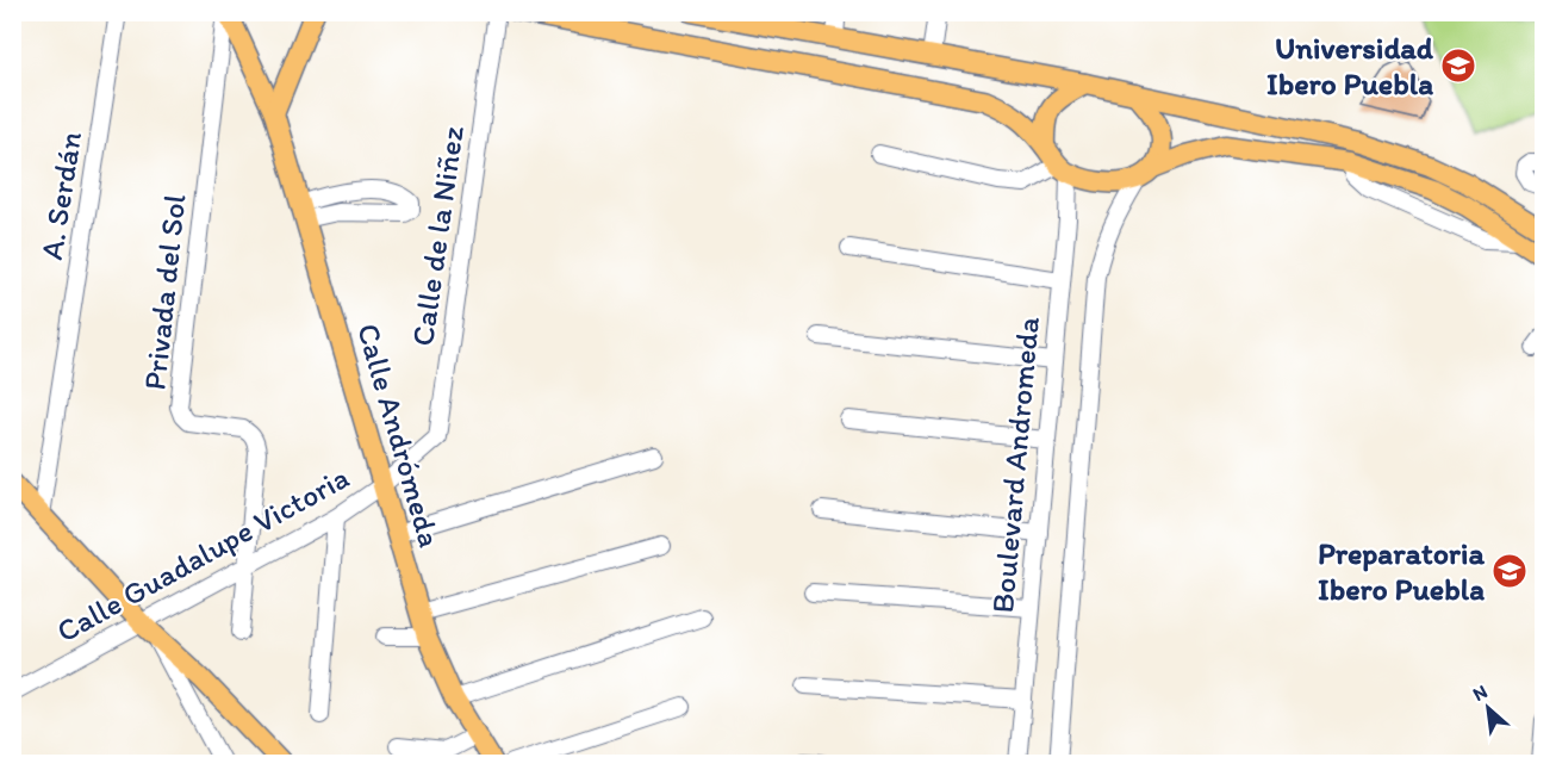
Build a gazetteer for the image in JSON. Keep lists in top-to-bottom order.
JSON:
{
  "streets": {
    "main road": ["Calle Andrómeda"],
    "street": [
      "A. Serdán",
      "Calle de la Niñez",
      "Privada del Sol",
      "Boulevard Andromeda",
      "Calle Guadalupe Victoria"
    ]
  },
  "crossings": [
    ["Calle de la Niñez", "Calle Andrómeda"],
    ["Calle de la Niñez", "Calle Guadalupe Victoria"],
    ["Privada del Sol", "Calle Andrómeda"],
    ["Privada del Sol", "Calle Guadalupe Victoria"],
    ["Calle Andrómeda", "Calle Guadalupe Victoria"]
  ],
  "places": {
    "school or university": ["Universidad Ibero Puebla", "Preparatoria Ibero Puebla"]
  },
  "north": "top left"
}
